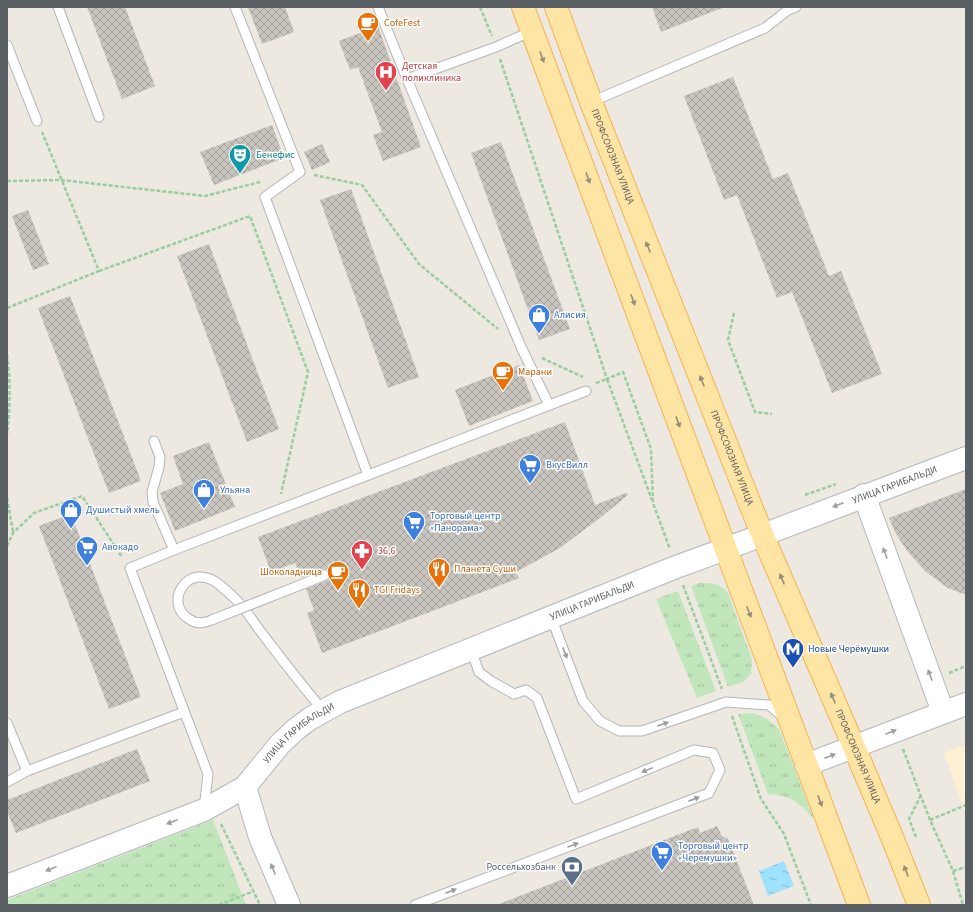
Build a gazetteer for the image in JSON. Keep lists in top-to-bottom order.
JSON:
{
  "streets": {
    "main road": ["ПРОФСОЮЗНАЯ УЛИЦА"],
    "street": ["УЛИЦА ГАРИБАЛЬДИ"]
  },
  "crossings": [
    ["ПРОФСОЮЗНАЯ УЛИЦА", "УЛИЦА ГАРИБАЛЬДИ"]
  ],
  "places": {
    "cafe": ["CofeFest", "Марани", "Шоколадница"],
    "hospital": ["Детская поликлиника"],
    "theatre": ["Бенефис"],
    "shop": ["Алисия", "Ульяна", "Душистый хмель"],
    "supermarket": [
      "ВкусВилл",
      "Торговый центр «Панорама»",
      "Авокадо",
      "Торговый центр «Черемушки»"
    ],
    "pharmacy": ["36,6"],
    "restaurant": ["Планета Суши", "TGI Fridays"],
    "metro station": ["Новые Черёмушки"],
    "bank": ["Россельхозбанк"]
  }
}
